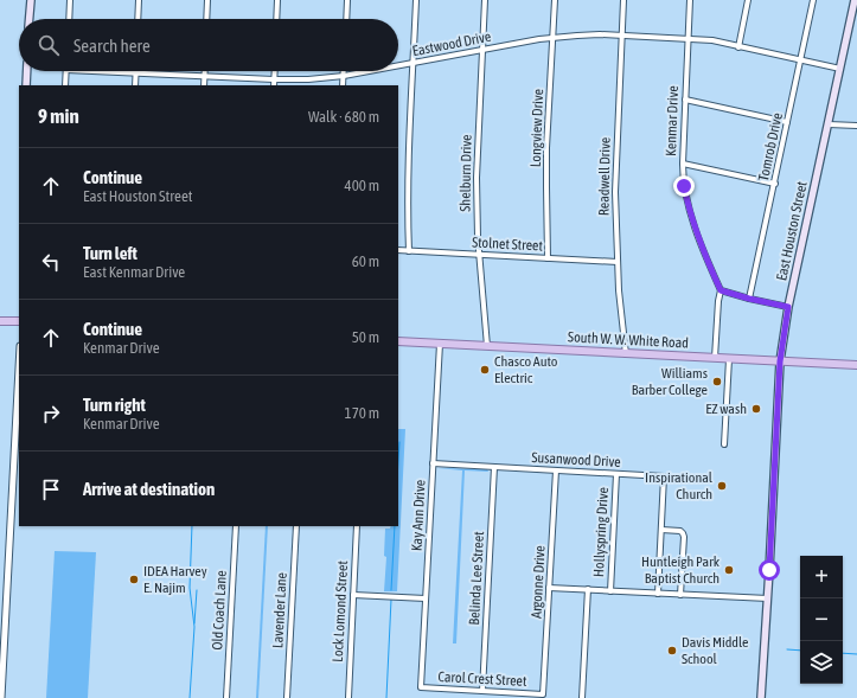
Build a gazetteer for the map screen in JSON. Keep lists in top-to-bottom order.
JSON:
{
  "streets": {
    "main road": ["East Houston Street", "South W. W. White Road"],
    "street": [
      "Eastwood Drive",
      "Kenmar Drive",
      "Longview Drive",
      "Tomrob Drive",
      "Shelburn Drive",
      "Readwell Drive",
      "Stolnet Street",
      "Susanwood Drive",
      "Kay Ann Drive",
      "Hollyspring Drive",
      "Belinda Lee Street",
      "Argonne Drive",
      "Old Coach Lane",
      "Lavender Lane",
      "Lock Lomond Street",
      "Carol Crest Street"
    ]
  },
  "crossings": [
    ["Eastwood Drive", "Kenmar Drive"],
    ["Eastwood Drive", "Longview Drive"],
    ["Eastwood Drive", "Tomrob Drive"],
    ["Eastwood Drive", "Shelburn Drive"],
    ["Eastwood Drive", "Readwell Drive"],
    ["Eastwood Drive", "East Houston Street"],
    ["Longview Drive", "Stolnet Street"],
    ["Shelburn Drive", "Stolnet Street"],
    ["Shelburn Drive", "South W. W. White Road"],
    ["Readwell Drive", "Stolnet Street"],
    ["Readwell Drive", "South W. W. White Road"],
    ["East Houston Street", "South W. W. White Road"],
    ["South W. W. White Road", "Kay Ann Drive"],
    ["Susanwood Drive", "Kay Ann Drive"],
    ["Susanwood Drive", "Hollyspring Drive"],
    ["Susanwood Drive", "Belinda Lee Street"],
    ["Susanwood Drive", "Argonne Drive"],
    ["Kay Ann Drive", "Carol Crest Street"],
    ["Belinda Lee Street", "Carol Crest Street"],
    ["Argonne Drive", "Carol Crest Street"]
  ],
  "places": [
    "Chasco Auto Electric",
    "Williams Barber College",
    "EZ wash",
    "Inspirational Church",
    "Huntleigh Park Baptist Church",
    "IDEA Harvey E. Najim",
    "Davis Middle School"
  ],
  "page": {
    "search": "Search here",
    "heading": ["9 min", "Walk · 680 m"],
    "list": [
      ["Continue", "East Houston Street", "400 m"],
      ["Turn left", "East Kenmar Drive", "60 m"],
      ["Continue", "Kenmar Drive", "50 m"],
      ["Turn right", "Kenmar Drive", "170 m"],
      "Arrive at destination"
    ],
    "map_buttons": ["+", "−"]
  }
}
